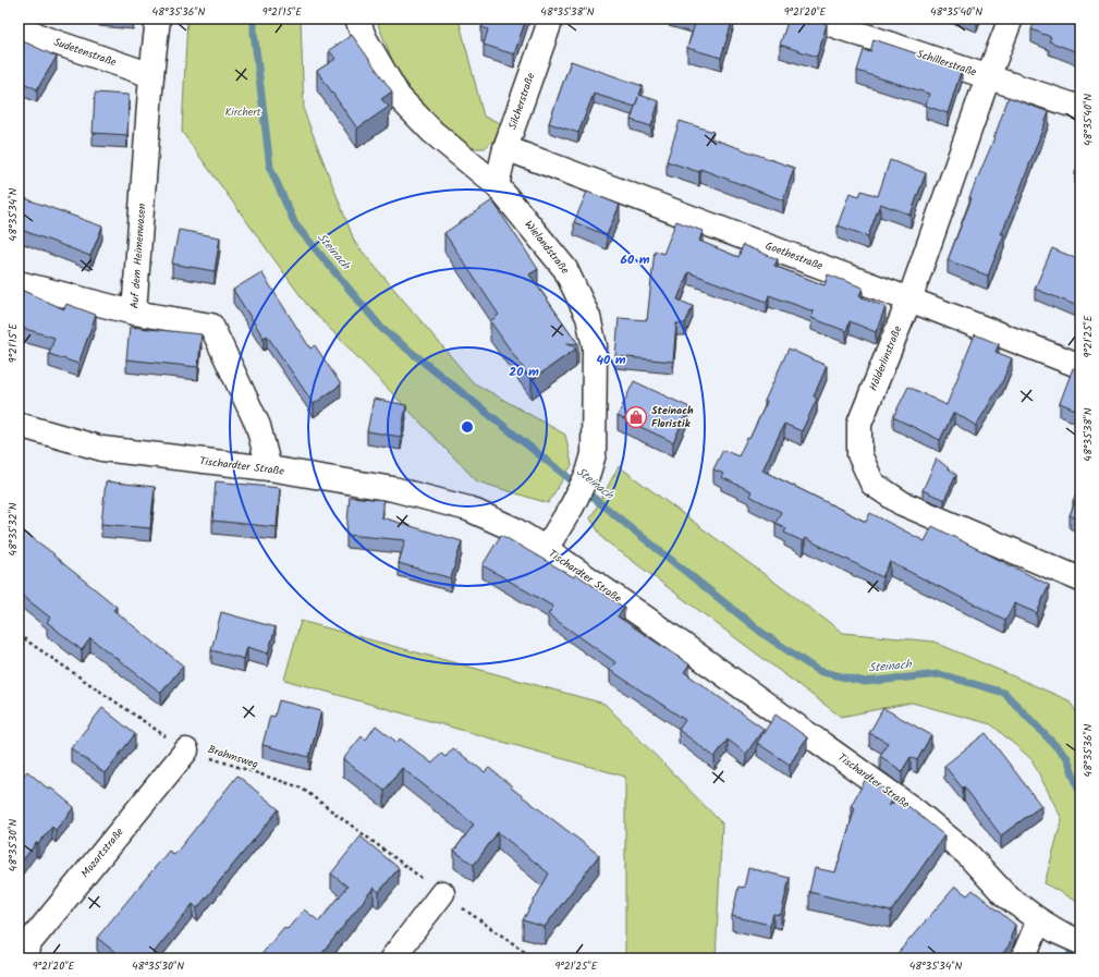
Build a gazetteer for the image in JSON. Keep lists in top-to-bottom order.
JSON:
{
  "streets": {
    "street": [
      "Sudetenstraße",
      "Schillerstraße",
      "Silcherstraße",
      "Wielandstraße",
      "Auf dem Heimenwasen",
      "Goethestraße",
      "Hölderlinstraße",
      "Tischardter Straße",
      "Mozartstraße"
    ],
    "path": ["Brahmsweg"]
  },
  "crossings": [
    ["Sudetenstraße", "Auf dem Heimenwasen"],
    ["Schillerstraße", "Hölderlinstraße"],
    ["Silcherstraße", "Wielandstraße"],
    ["Silcherstraße", "Goethestraße"],
    ["Wielandstraße", "Tischardter Straße"],
    ["Auf dem Heimenwasen", "Tischardter Straße"],
    ["Goethestraße", "Hölderlinstraße"],
    ["Brahmsweg", "Mozartstraße"]
  ],
  "water": ["Steinach"],
  "parks": ["Kirchert"],
  "places": {
    "shop": ["Steinach Floristik"]
  },
  "coordinates": [
    "48°35'36\"N",
    "9°21'15\"E",
    "48°35'38\"N",
    "9°21'20\"E",
    "48°35'40\"N",
    "48°35'34\"N",
    "9°21'25\"E",
    "48°35'32\"N",
    "48°35'30\"N"
  ],
  "rings": ["60 m", "40 m", "20 m"]
}
